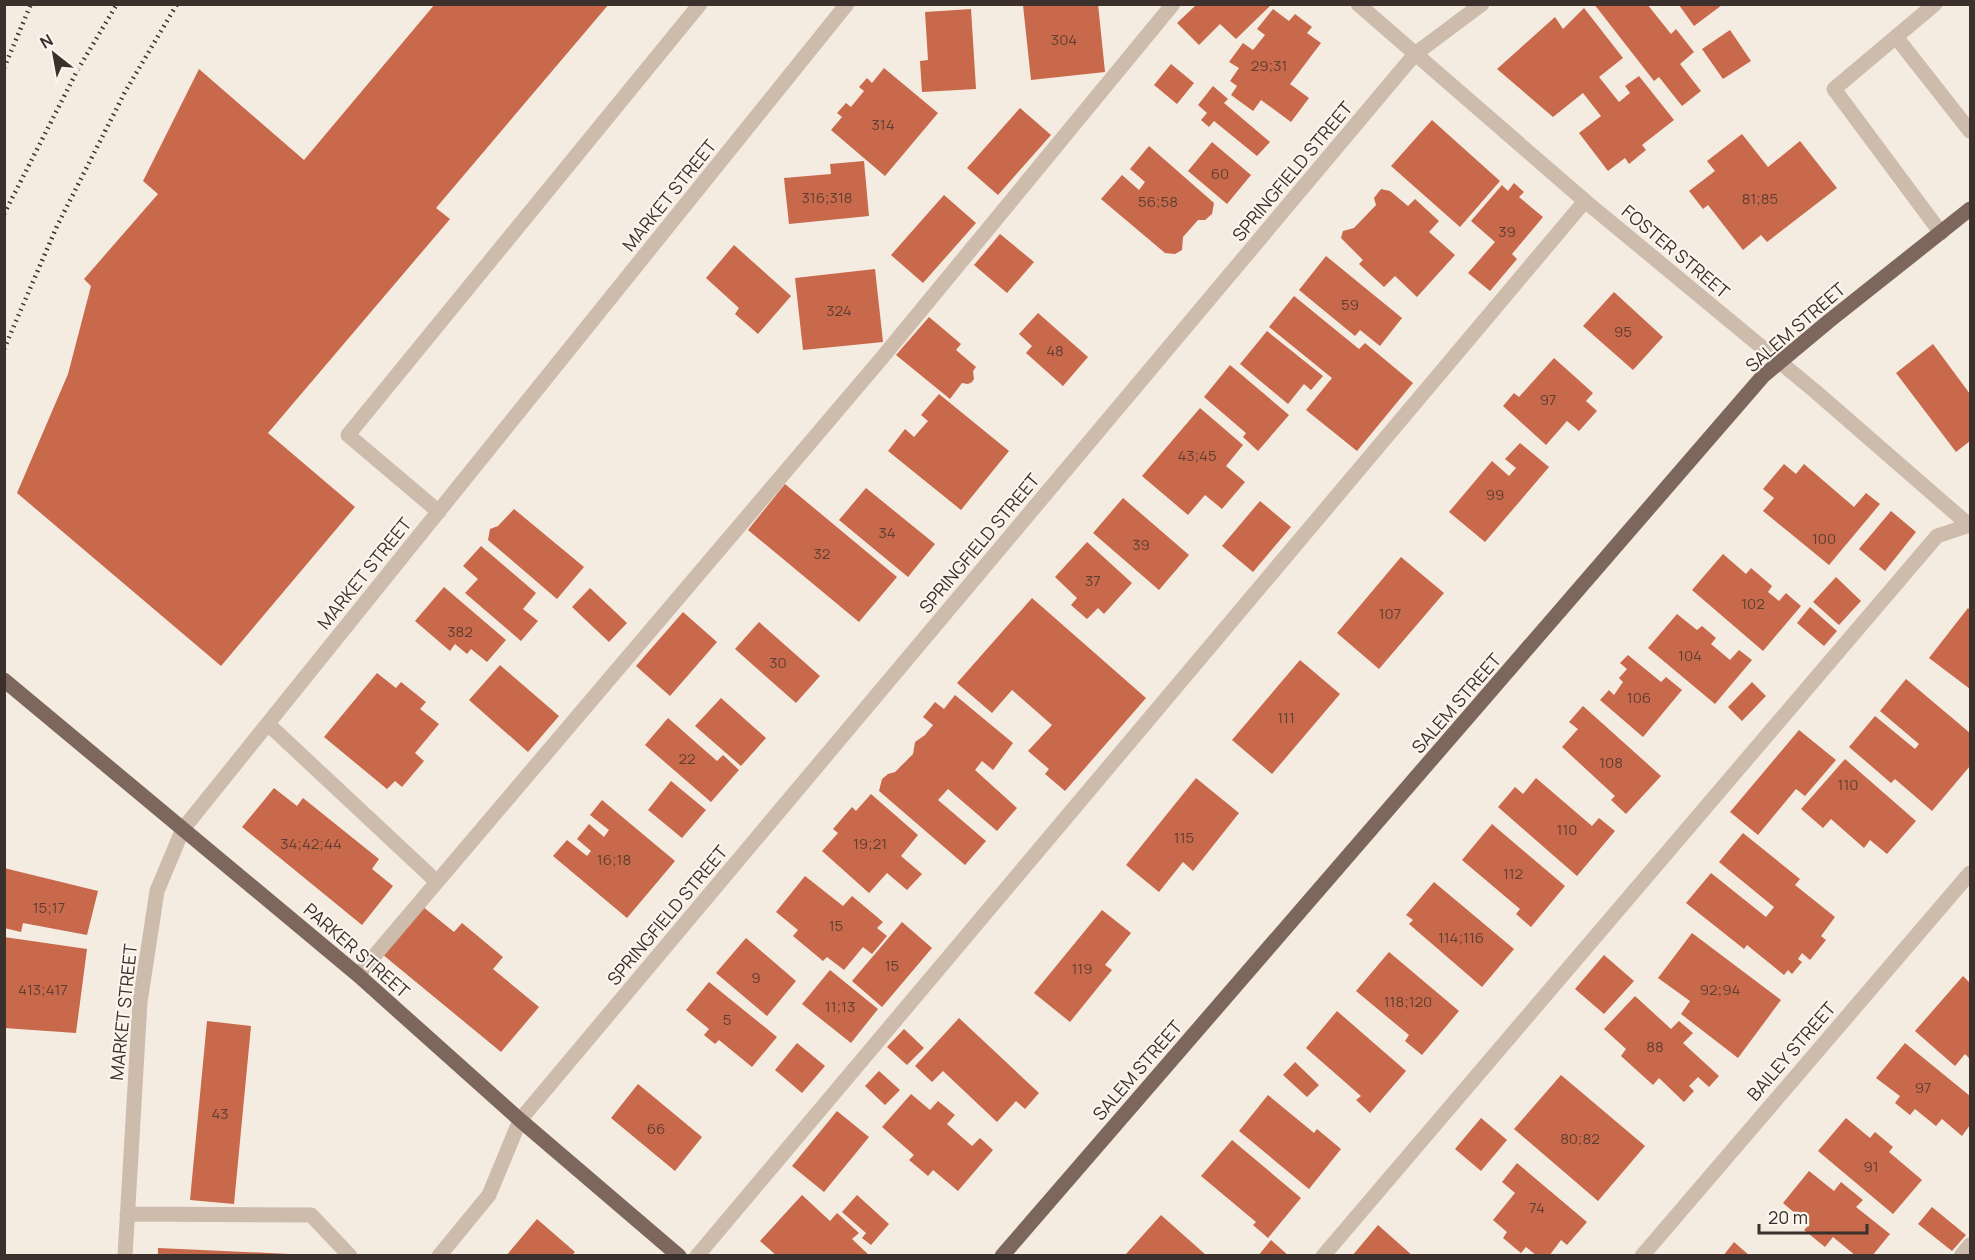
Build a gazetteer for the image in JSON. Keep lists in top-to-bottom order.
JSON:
{
  "streets": {
    "main road": ["SALEM STREET", "PARKER STREET"],
    "street": [
      "SPRINGFIELD STREET",
      "MARKET STREET",
      "FOSTER STREET",
      "BAILEY STREET"
    ]
  },
  "crossings": [
    ["SPRINGFIELD STREET", "FOSTER STREET"],
    ["SPRINGFIELD STREET", "PARKER STREET"],
    ["MARKET STREET", "PARKER STREET"],
    ["FOSTER STREET", "SALEM STREET"]
  ],
  "house_numbers": [
    "304",
    "29;31",
    "314",
    "60",
    "316;318",
    "81;85",
    "56;58",
    "39",
    "59",
    "324",
    "95",
    "48",
    "97",
    "43;45",
    "99",
    "34",
    "100",
    "39",
    "32",
    "37",
    "102",
    "107",
    "382",
    "104",
    "30",
    "106",
    "111",
    "22",
    "108",
    "110",
    "110",
    "115",
    "34;42;44",
    "19;21",
    "16;18",
    "112",
    "15;17",
    "15",
    "114;116",
    "15",
    "119",
    "9",
    "413;417",
    "92;94",
    "118;120",
    "11;13",
    "5",
    "88",
    "97",
    "43",
    "66",
    "80;82",
    "91",
    "74"
  ],
  "scale_bar": "20 m",
  "north": "top left"
}
